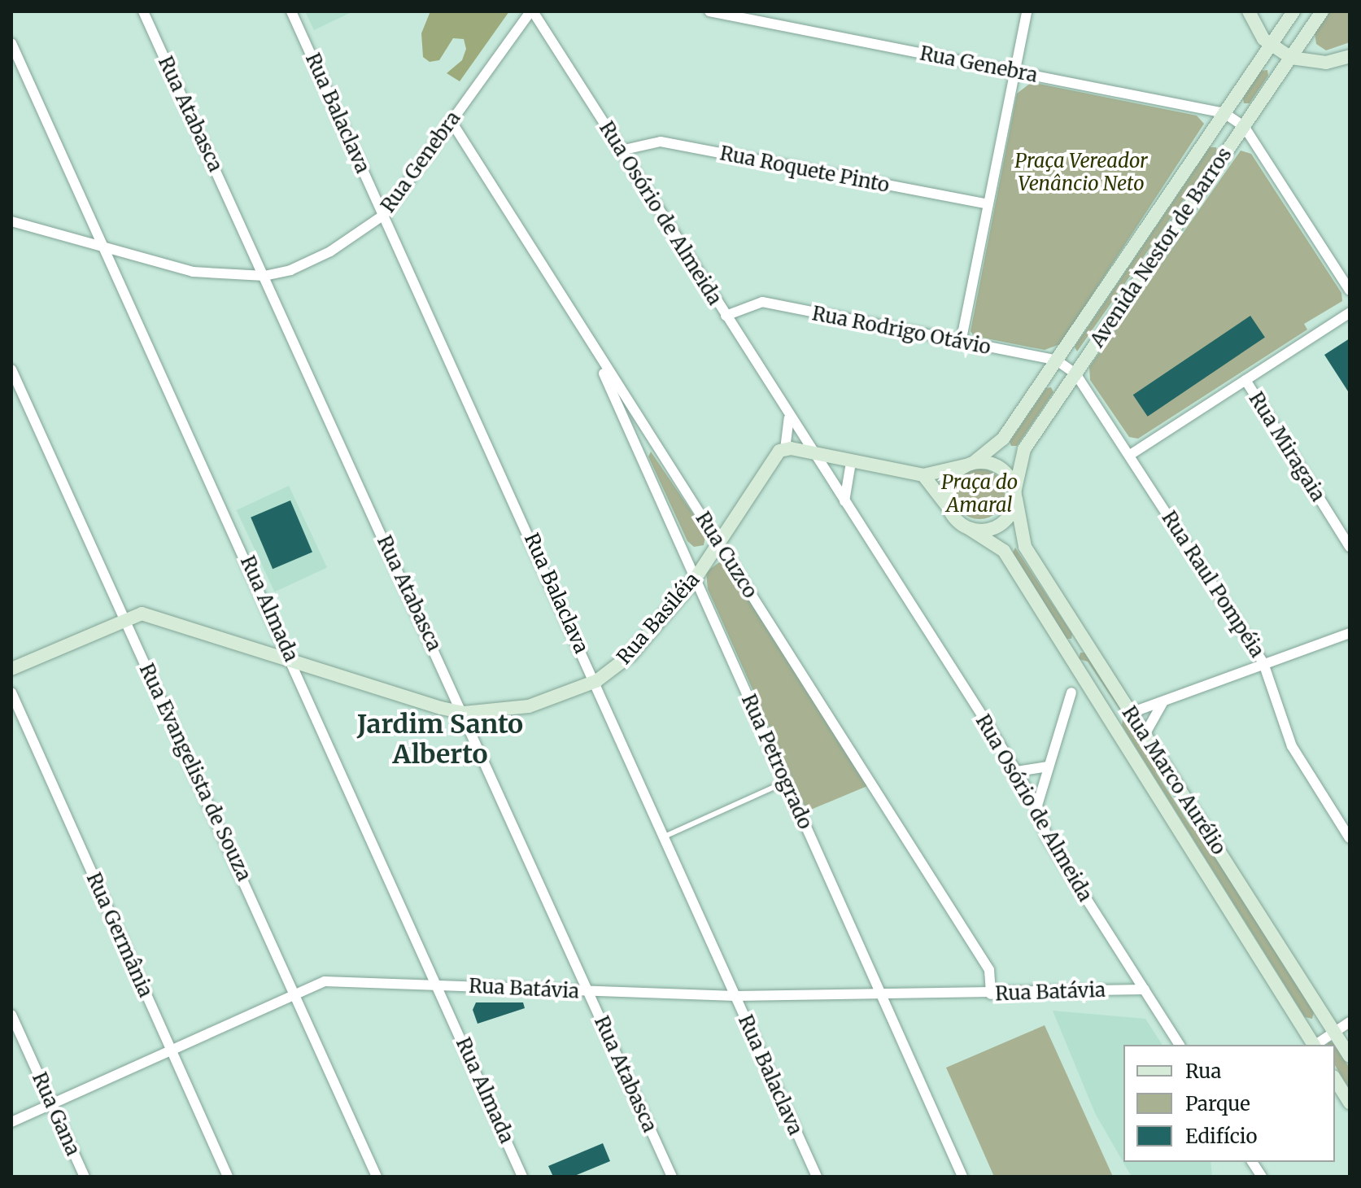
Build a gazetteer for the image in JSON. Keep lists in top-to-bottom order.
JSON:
{
  "streets": {
    "street": [
      "Rua Genebra",
      "Rua Balaclava",
      "Rua Atabasca",
      "Rua Roquete Pinto",
      "Rua Osório de Almeida",
      "Avenida Nestor de Barros",
      "Rua Rodrigo Otávio",
      "Rua Miragaia",
      "Rua Cuzco",
      "Rua Raul Pompéia",
      "Rua Almada",
      "Rua Basiléia",
      "Rua Petrogrado",
      "Rua Evangelista de Souza",
      "Rua Marco Aurélio",
      "Rua Germânia",
      "Rua Batávia",
      "Rua Gana"
    ]
  },
  "crossings": [
    ["Rua Genebra", "Rua Balaclava"],
    ["Rua Genebra", "Rua Atabasca"],
    ["Rua Genebra", "Rua Osório de Almeida"],
    ["Rua Genebra", "Avenida Nestor de Barros"],
    ["Rua Genebra", "Rua Cuzco"],
    ["Rua Genebra", "Rua Almada"],
    ["Rua Balaclava", "Rua Basiléia"],
    ["Rua Balaclava", "Rua Batávia"],
    ["Rua Atabasca", "Rua Basiléia"],
    ["Rua Atabasca", "Rua Batávia"],
    ["Rua Roquete Pinto", "Rua Osório de Almeida"],
    ["Rua Osório de Almeida", "Rua Rodrigo Otávio"],
    ["Rua Osório de Almeida", "Rua Batávia"],
    ["Avenida Nestor de Barros", "Rua Rodrigo Otávio"],
    ["Avenida Nestor de Barros", "Rua Raul Pompéia"],
    ["Avenida Nestor de Barros", "Rua Marco Aurélio"],
    ["Rua Rodrigo Otávio", "Rua Raul Pompéia"],
    ["Rua Cuzco", "Rua Basiléia"],
    ["Rua Cuzco", "Rua Petrogrado"],
    ["Rua Cuzco", "Rua Batávia"],
    ["Rua Almada", "Rua Basiléia"],
    ["Rua Almada", "Rua Batávia"],
    ["Rua Basiléia", "Rua Petrogrado"],
    ["Rua Basiléia", "Rua Evangelista de Souza"],
    ["Rua Petrogrado", "Rua Batávia"],
    ["Rua Evangelista de Souza", "Rua Batávia"],
    ["Rua Germânia", "Rua Batávia"],
    ["Rua Batávia", "Rua Gana"]
  ],
  "districts": ["Jardim Santo Alberto"],
  "parks": ["Praça Vereador Venâncio Neto", "Praça do Amaral"],
  "legend": ["Rua", "Parque", "Edifício"]
}
